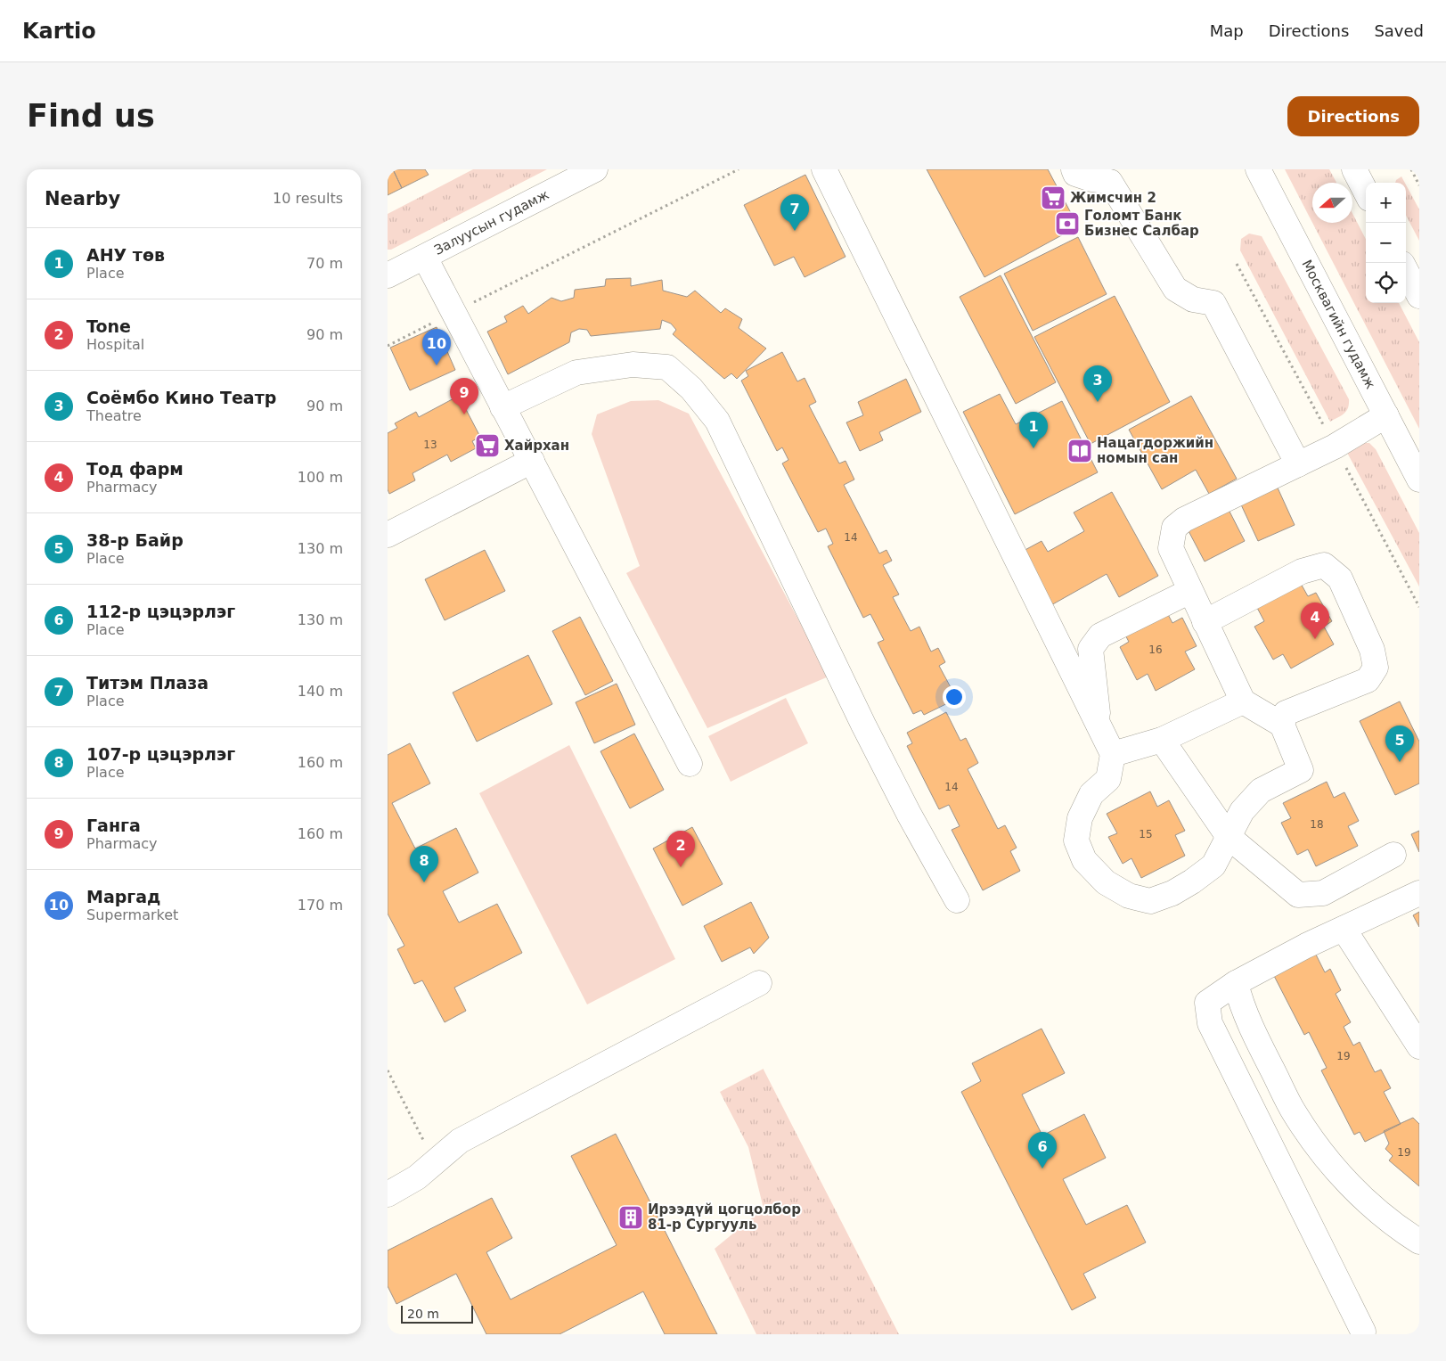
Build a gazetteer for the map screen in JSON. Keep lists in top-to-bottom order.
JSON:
{
  "streets": {
    "main road": ["Залуусын гудамж", "Москвагийн гудамж"]
  },
  "places": {
    "supermarket": ["Жимсчин 2", "Хайрхан"],
    "bank": ["Голомт Банк Бизнес Салбар"],
    "library": ["Нацагдоржийн номын сан"],
    "building": ["Ирээдүй цогцолбор 81-р Сургууль"]
  },
  "house_numbers": [
    "13",
    "14",
    "16",
    "14",
    "18",
    "15",
    "19",
    "19"
  ],
  "scale_bar": "20 m",
  "north": "left",
  "page": {
    "header": "Kartio",
    "nav": ["Map", "Directions", "Saved"],
    "buttons": "Directions",
    "title": "Find us",
    "heading": ["Nearby", "10 results"],
    "map_buttons": ["+", "−"],
    "pins": [
      "7",
      "10",
      "3",
      "9",
      "1",
      "4",
      "5",
      "2",
      "8",
      "6"
    ],
    "list": [
      {
        "mark": "1",
        "name": "АНУ төв",
        "note": "Place",
        "value": "70 m"
      },
      {
        "mark": "2",
        "name": "Tone",
        "note": "Hospital",
        "value": "90 m"
      },
      {
        "mark": "3",
        "name": "Соёмбо Кино Театр",
        "note": "Theatre",
        "value": "90 m"
      },
      {
        "mark": "4",
        "name": "Тод фарм",
        "note": "Pharmacy",
        "value": "100 m"
      },
      {
        "mark": "5",
        "name": "38-р Байр",
        "note": "Place",
        "value": "130 m"
      },
      {
        "mark": "6",
        "name": "112-р цэцэрлэг",
        "note": "Place",
        "value": "130 m"
      },
      {
        "mark": "7",
        "name": "Титэм Плаза",
        "note": "Place",
        "value": "140 m"
      },
      {
        "mark": "8",
        "name": "107-р цэцэрлэг",
        "note": "Place",
        "value": "160 m"
      },
      {
        "mark": "9",
        "name": "Ганга",
        "note": "Pharmacy",
        "value": "160 m"
      },
      {
        "mark": "10",
        "name": "Маргад",
        "note": "Supermarket",
        "value": "170 m"
      }
    ],
    "scale": "20 m"
  }
}
